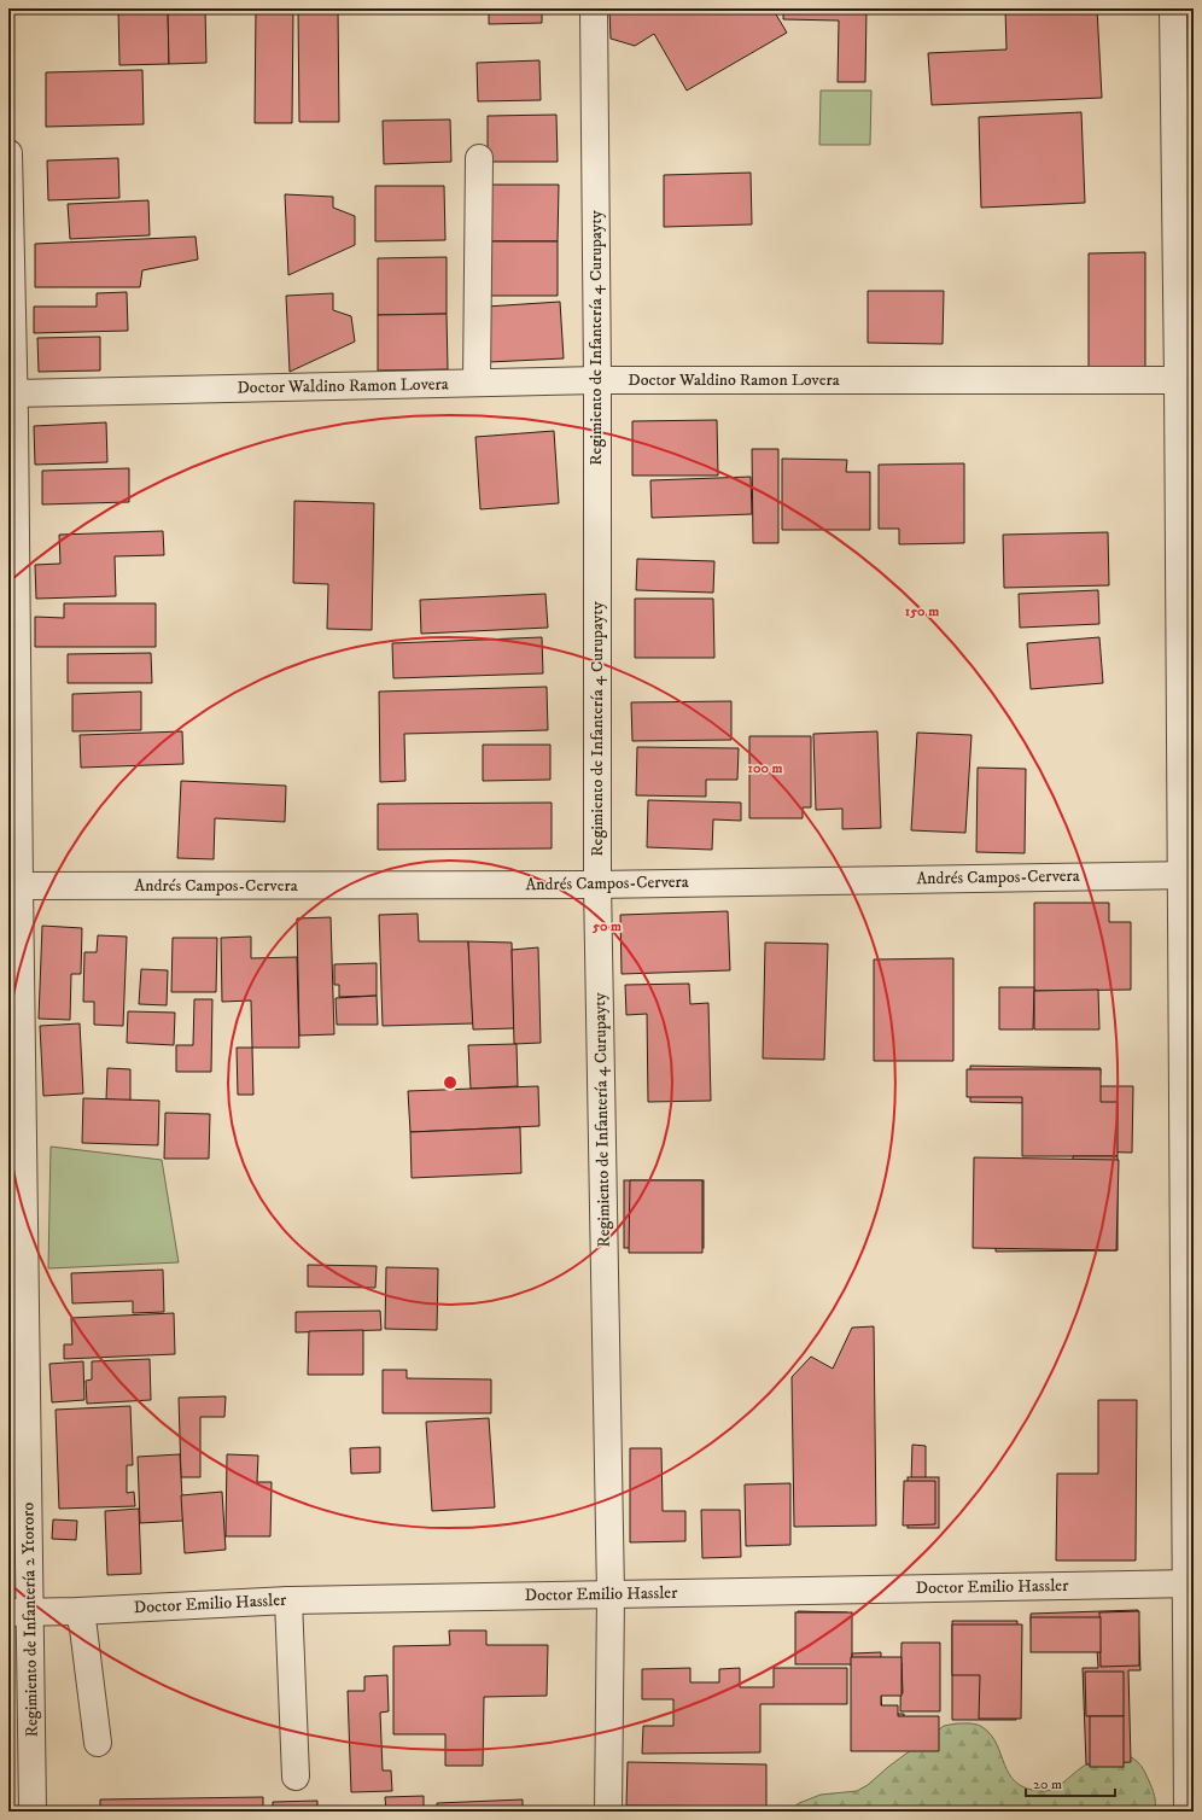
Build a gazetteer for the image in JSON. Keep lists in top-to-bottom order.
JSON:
{
  "streets": {
    "street": [
      "Regimiento de Infantería 4 Curupayty",
      "Doctor Waldino Ramon Lovera",
      "Andrés Campos-Cervera",
      "Doctor Emilio Hassler",
      "Regimiento de Infantería 2 Ytororo"
    ]
  },
  "crossings": [
    ["Regimiento de Infantería 4 Curupayty", "Doctor Waldino Ramon Lovera"],
    ["Regimiento de Infantería 4 Curupayty", "Andrés Campos-Cervera"],
    ["Regimiento de Infantería 4 Curupayty", "Doctor Emilio Hassler"],
    ["Doctor Waldino Ramon Lovera", "Regimiento de Infantería 2 Ytororo"],
    ["Andrés Campos-Cervera", "Regimiento de Infantería 2 Ytororo"],
    ["Doctor Emilio Hassler", "Regimiento de Infantería 2 Ytororo"]
  ],
  "scale_bar": "20 m",
  "rings": ["150 m", "100 m", "50 m"]
}
